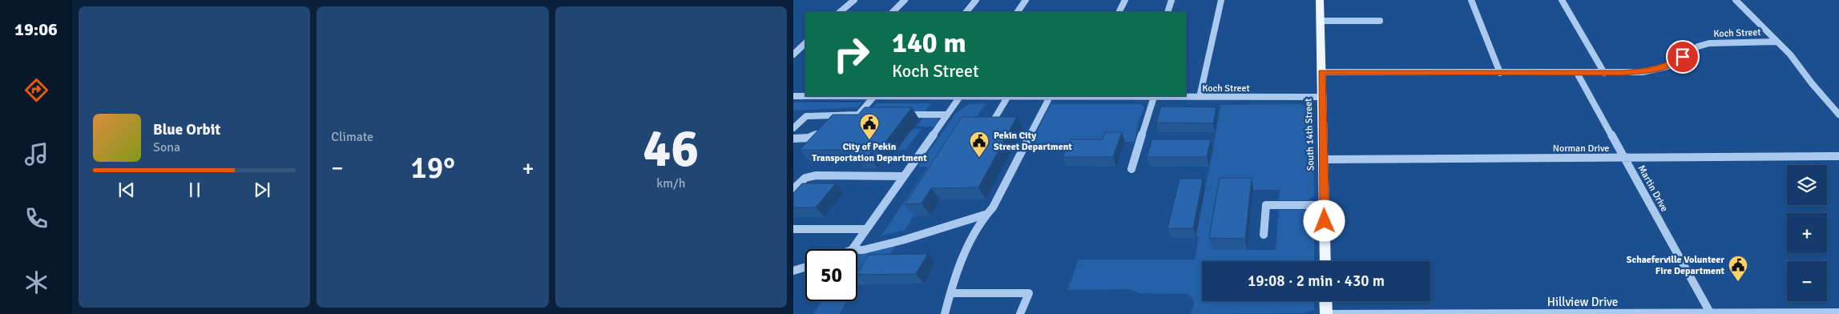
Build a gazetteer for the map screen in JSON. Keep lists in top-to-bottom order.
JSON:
{
  "streets": {
    "main road": ["South 14th Street"],
    "street": [
      "Koch Street",
      "Norman Drive",
      "Martin Drive",
      "Hillview Drive"
    ]
  },
  "crossings": [
    ["Koch Street", "South 14th Street"],
    ["Koch Street", "Martin Drive"],
    ["South 14th Street", "Norman Drive"],
    ["Norman Drive", "Martin Drive"],
    ["Martin Drive", "Hillview Drive"]
  ],
  "places": {
    "public building": ["City of Pekin Transportation Department", "Pekin City Street Department", "Schaeferville Volunteer Fire Department"]
  },
  "page": {
    "tabs": "19:06",
    "tile": [
      "Climate",
      ["46", "km/h"]
    ],
    "turn": ["140 m", "Koch Street"],
    "song": ["Blue Orbit", "Sona"],
    "heat": ["−", "19°", "+"],
    "map_buttons": ["+", "−"],
    "limit": "50",
    "trip": "19:08 · 2 min · 430 m"
  }
}
